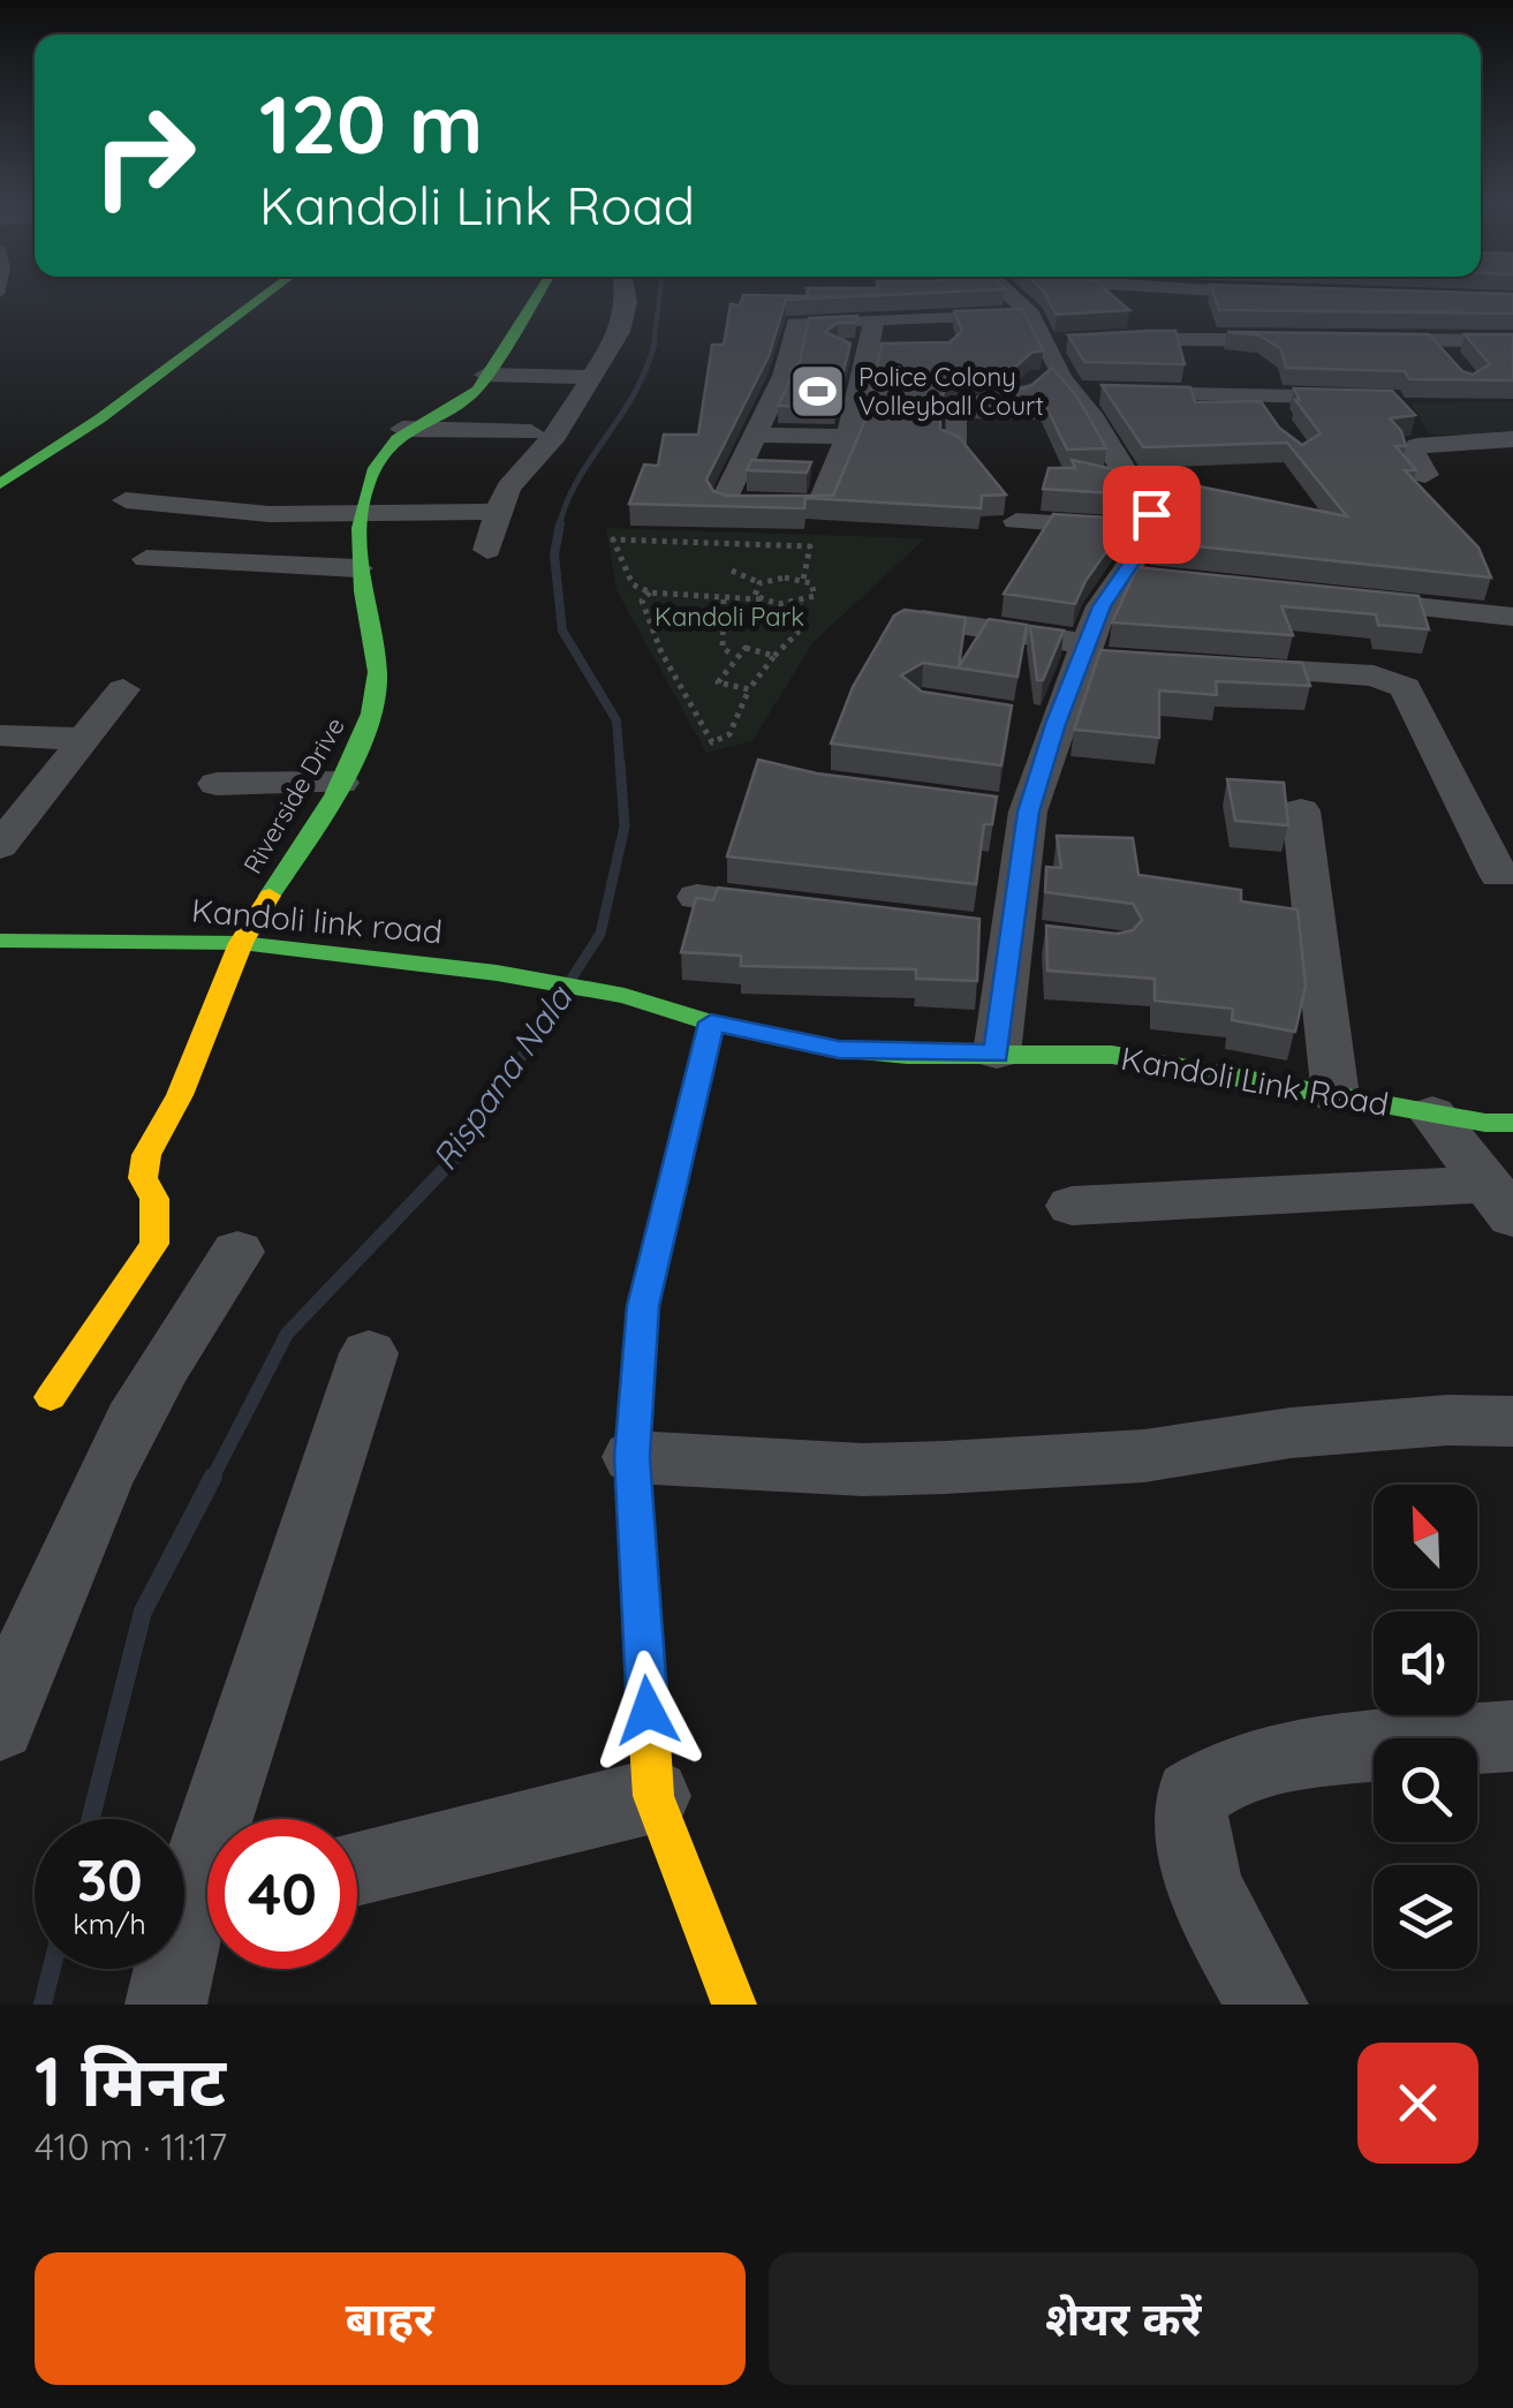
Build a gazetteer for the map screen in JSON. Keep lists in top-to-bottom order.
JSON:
{
  "streets": {
    "street": ["Riverside Drive", "Kandoli link road", "Kandoli Link Road"]
  },
  "crossings": [
    ["Riverside Drive", "Kandoli link road"],
    ["Kandoli link road", "Kandoli Link Road"]
  ],
  "water": ["Rispana Nala"],
  "parks": ["Kandoli Park"],
  "places": {
    "sports": ["Police Colony Volleyball Court"]
  },
  "north": "top left",
  "page": {
    "turn": ["120 m", "Kandoli Link Road"],
    "speed": "30 km/h",
    "limit": "40",
    "heading": ["1 मिनट", "410 m · 11:17"],
    "buttons": ["बाहर", "शेयर करें"]
  }
}
